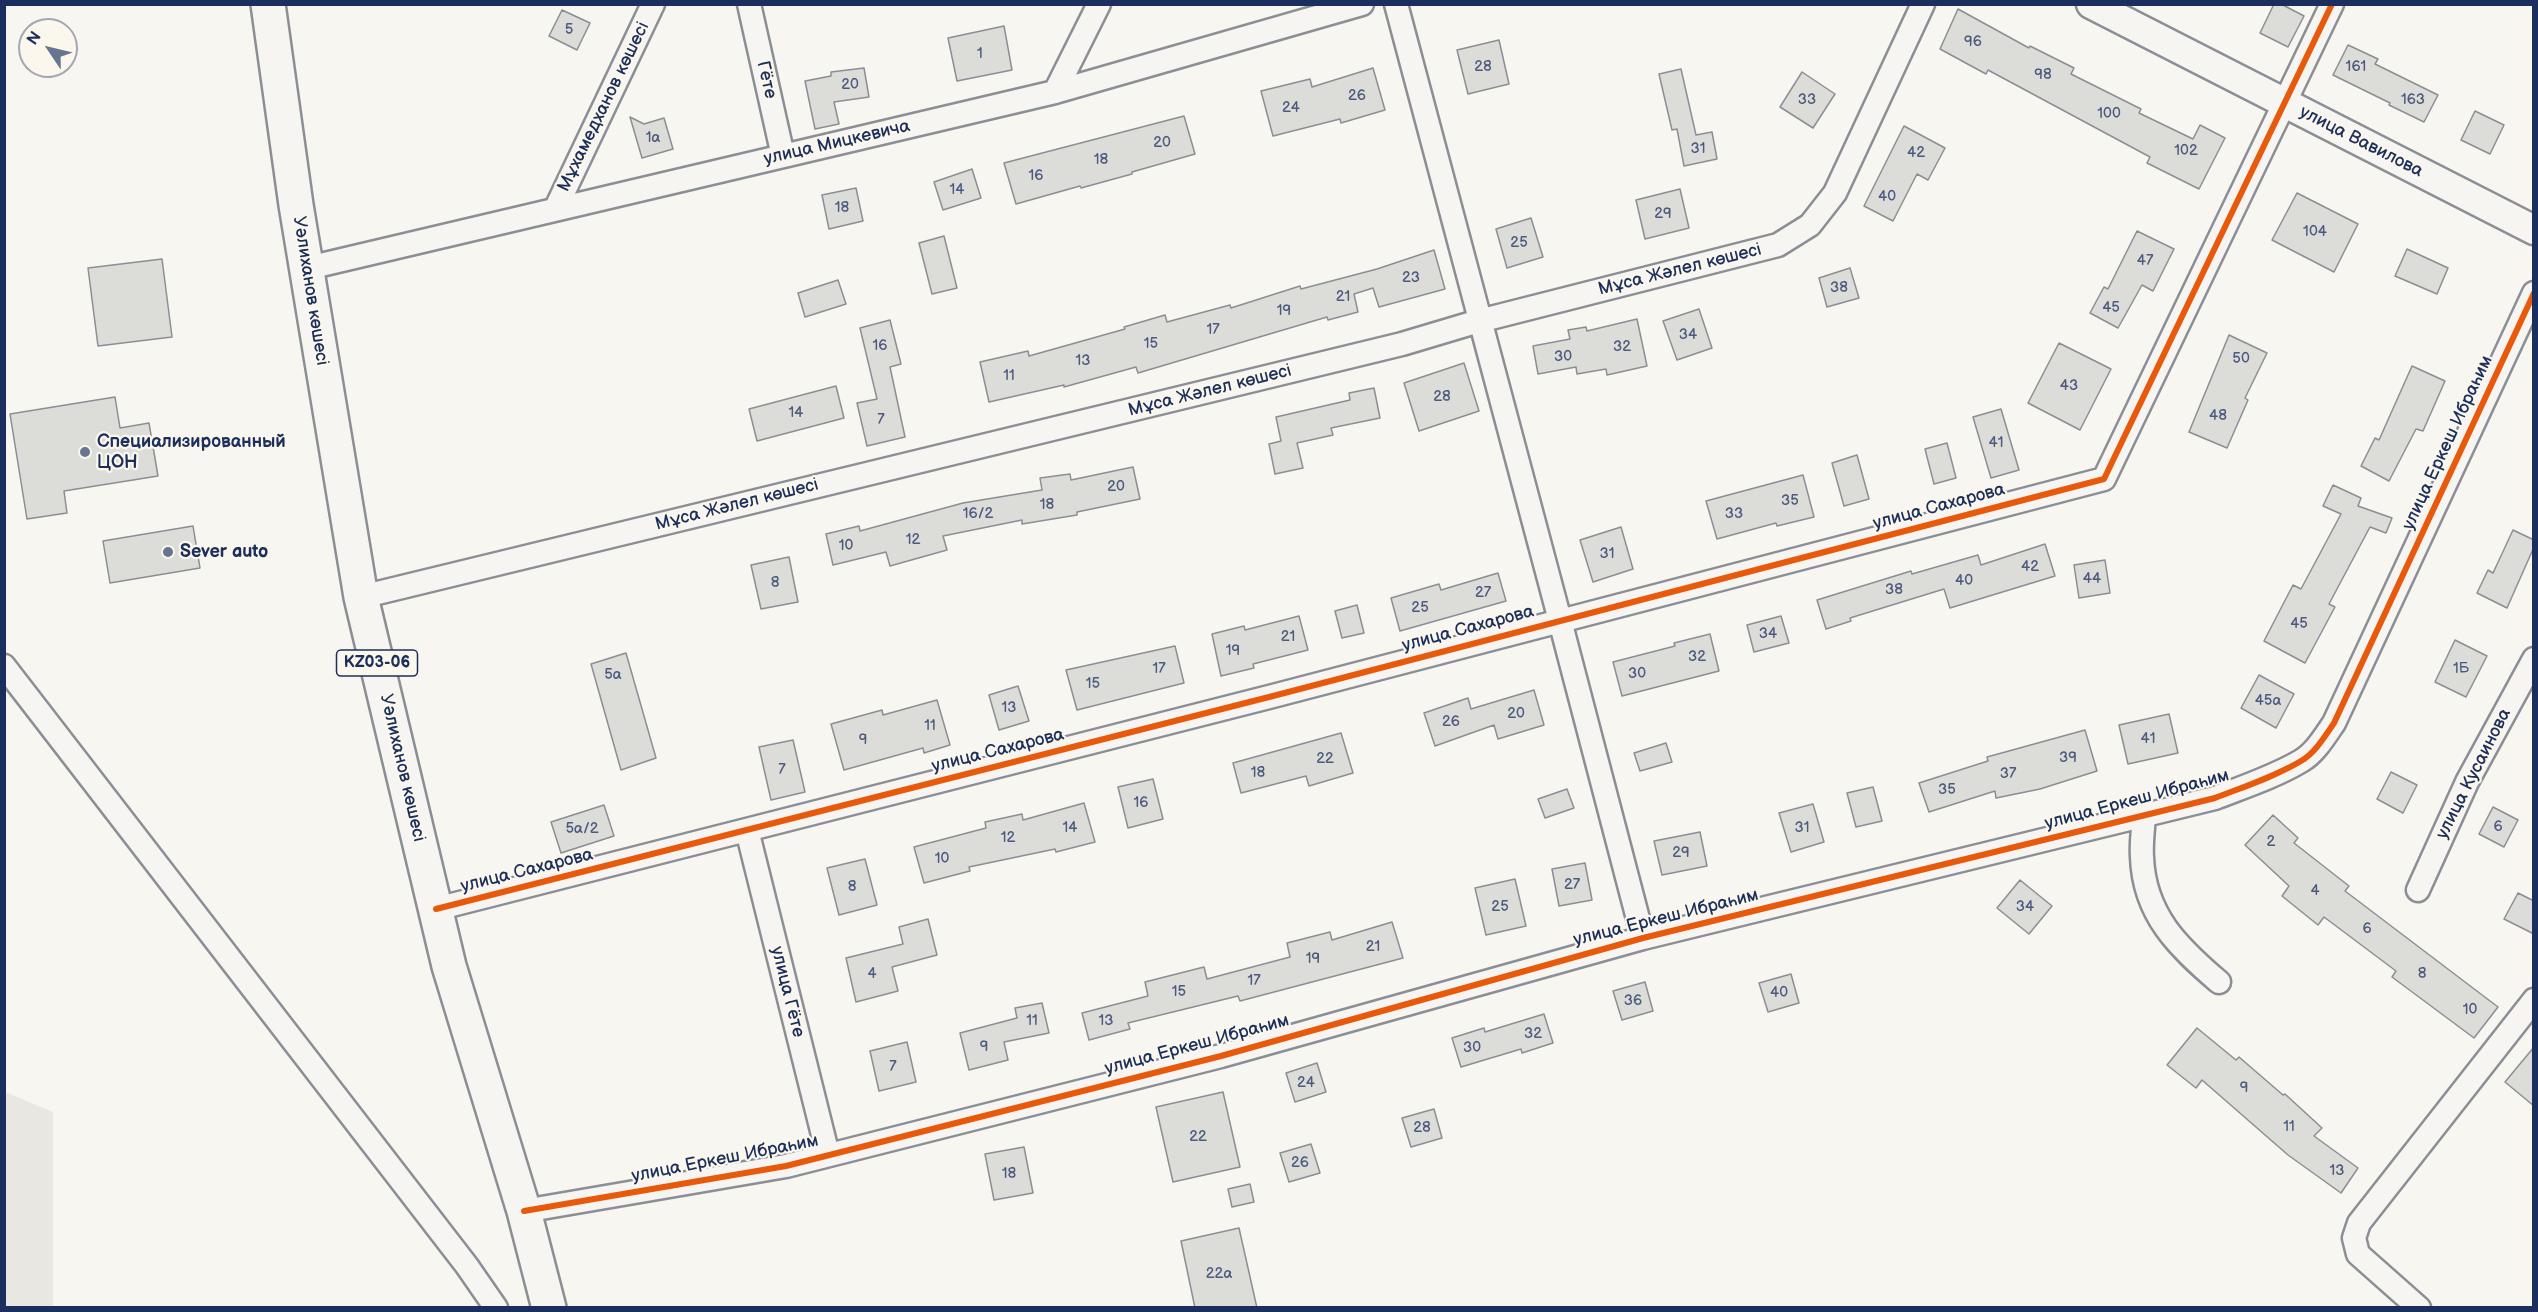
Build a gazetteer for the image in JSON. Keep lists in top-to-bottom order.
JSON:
{
  "streets": {
    "main road": ["Уәлиханов көшесі", "KZ03-06"],
    "street": [
      "Гёте",
      "Мұхамедханов көшесі",
      "улица Вавилова",
      "улица Мицкевича",
      "Мұса Жәлел көшесі",
      "улица Еркеш Ибраһим",
      "улица Сахарова",
      "улица Кусаинова",
      "улица Гёте"
    ]
  },
  "crossings": [
    ["Гёте", "улица Мицкевича"],
    ["Мұхамедханов көшесі", "улица Мицкевича"],
    ["улица Вавилова", "улица Сахарова"],
    ["улица Мицкевича", "Уәлиханов көшесі"],
    ["Мұса Жәлел көшесі", "Уәлиханов көшесі"],
    ["Уәлиханов көшесі", "улица Еркеш Ибраһим"],
    ["Уәлиханов көшесі", "улица Сахарова"],
    ["улица Еркеш Ибраһим", "улица Гёте"],
    ["улица Сахарова", "улица Гёте"]
  ],
  "places": ["Специализированный ЦОН", "Sever auto"],
  "house_numbers": [
    "5",
    "96",
    "1",
    "28",
    "161",
    "98",
    "20",
    "26",
    "33",
    "163",
    "24",
    "100",
    "1а",
    "20",
    "31",
    "102",
    "42",
    "18",
    "16",
    "14",
    "40",
    "18",
    "29",
    "104",
    "25",
    "47",
    "23",
    "38",
    "21",
    "45",
    "19",
    "17",
    "34",
    "15",
    "16",
    "32",
    "30",
    "50",
    "13",
    "11",
    "43",
    "28",
    "14",
    "48",
    "7",
    "41",
    "20",
    "35",
    "18",
    "16/2",
    "33",
    "12",
    "10",
    "31",
    "42",
    "44",
    "40",
    "8",
    "38",
    "27",
    "25",
    "45",
    "34",
    "21",
    "19",
    "32",
    "17",
    "1Б",
    "30",
    "5а",
    "15",
    "45а",
    "13",
    "20",
    "26",
    "11",
    "41",
    "9",
    "39",
    "22",
    "7",
    "18",
    "37",
    "35",
    "16",
    "6",
    "14",
    "31",
    "5а/2",
    "12",
    "2",
    "29",
    "10",
    "27",
    "8",
    "4",
    "25",
    "34",
    "6",
    "21",
    "19",
    "4",
    "8",
    "17",
    "15",
    "40",
    "36",
    "10",
    "11",
    "13",
    "32",
    "9",
    "30",
    "7",
    "24",
    "9",
    "11",
    "28",
    "22",
    "26",
    "13",
    "18",
    "22а"
  ],
  "north": "top left"
}
